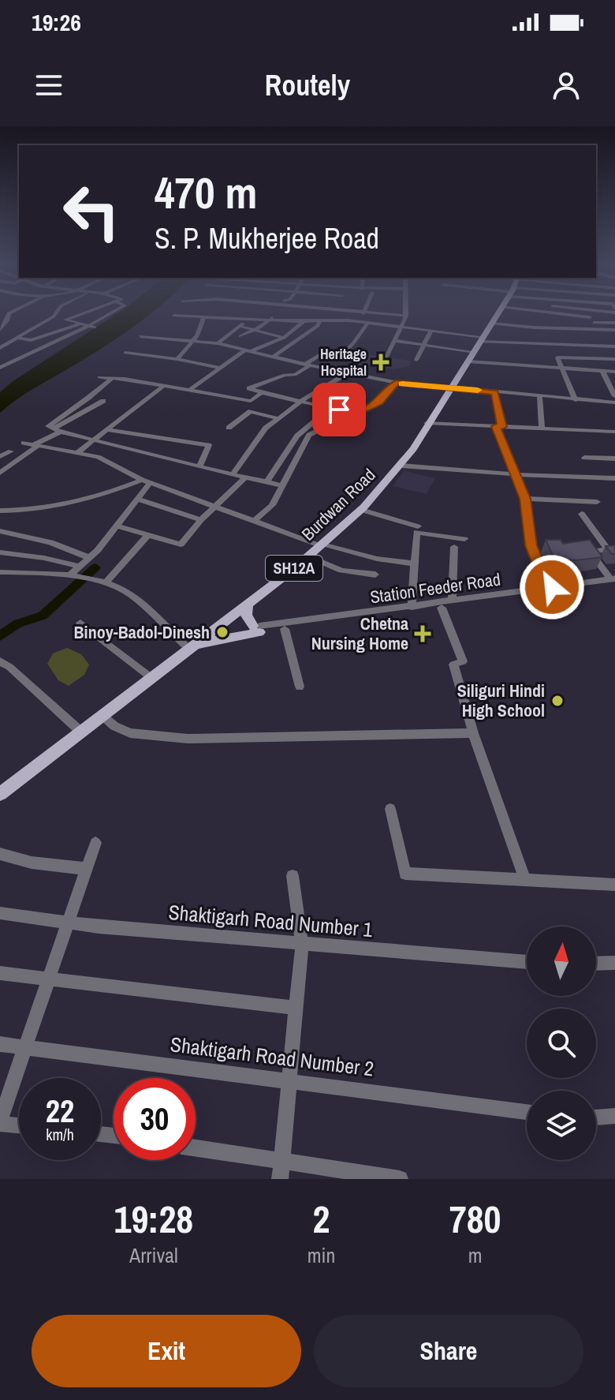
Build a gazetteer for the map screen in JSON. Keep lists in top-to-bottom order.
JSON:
{
  "streets": {
    "main road": ["Burdwan Road", "SH12A"],
    "street": ["Station Feeder Road", "Shaktigarh Road Number 1", "Shaktigarh Road Number 2"]
  },
  "places": {
    "health": ["Heritage Hospital", "Chetna Nursing Home"],
    "other": ["Binoy-Badol-Dinesh", "Siliguri Hindi High School"]
  },
  "north": "top",
  "page": {
    "status": "19:26",
    "header": "Routely",
    "turn": ["470 m", "S. P. Mukherjee Road"],
    "speed": "22 km/h",
    "limit": "30",
    "eta": [
      "19:28",
      "Arrival",
      "2",
      "min",
      "780",
      "m"
    ],
    "buttons": ["Exit", "Share"]
  }
}
